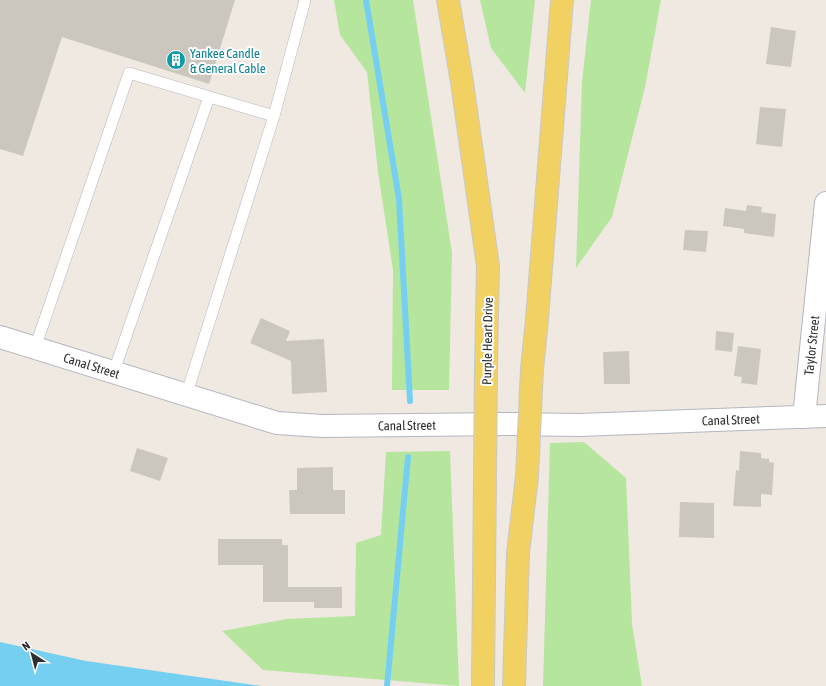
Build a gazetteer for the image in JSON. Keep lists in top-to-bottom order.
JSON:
{
  "streets": {
    "main road": ["Purple Heart Drive"],
    "street": ["Taylor Street", "Canal Street"]
  },
  "crossings": [
    ["Taylor Street", "Canal Street"]
  ],
  "places": {
    "building": ["Yankee Candle & General Cable"]
  },
  "north": "top left"
}
